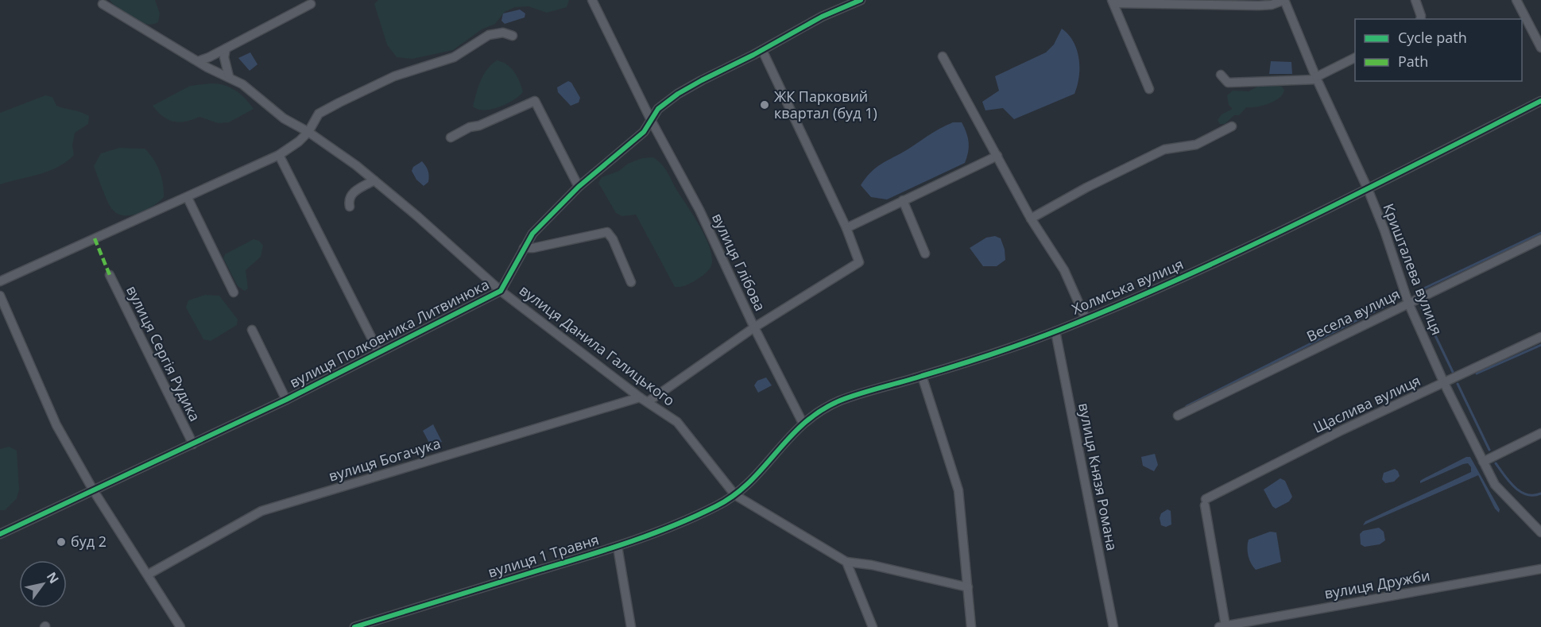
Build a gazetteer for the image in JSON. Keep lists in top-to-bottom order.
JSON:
{
  "streets": {
    "street": [
      "вулиця Глібова",
      "Кришталева вулиця",
      "Холмська вулиця",
      "Весела вулиця",
      "вулиця Полковника Литвинюка",
      "вулиця Данила Галицького",
      "вулиця Сергія Рудика",
      "Щаслива вулиця",
      "вулиця Богачука",
      "вулиця Князя Романа",
      "вулиця 1 Травня",
      "вулиця Дружби"
    ]
  },
  "crossings": [
    ["вулиця Глібова", "вулиця Полковника Литвинюка"],
    ["вулиця Глібова", "вулиця Данила Галицького"],
    ["Кришталева вулиця", "Холмська вулиця"],
    ["Кришталева вулиця", "Весела вулиця"],
    ["Кришталева вулиця", "Щаслива вулиця"],
    ["Холмська вулиця", "вулиця Данила Галицького"],
    ["Холмська вулиця", "вулиця Князя Романа"],
    ["Холмська вулиця", "вулиця 1 Травня"],
    ["вулиця Полковника Литвинюка", "вулиця Данила Галицького"],
    ["вулиця Полковника Литвинюка", "вулиця Сергія Рудика"],
    ["вулиця Данила Галицького", "вулиця Богачука"],
    ["вулиця Данила Галицького", "вулиця 1 Травня"],
    ["Щаслива вулиця", "вулиця Дружби"]
  ],
  "places": ["ЖК Парковий квартал (буд 1)", "буд 2"],
  "legend": ["Cycle path", "Path"],
  "north": "top right"
}
